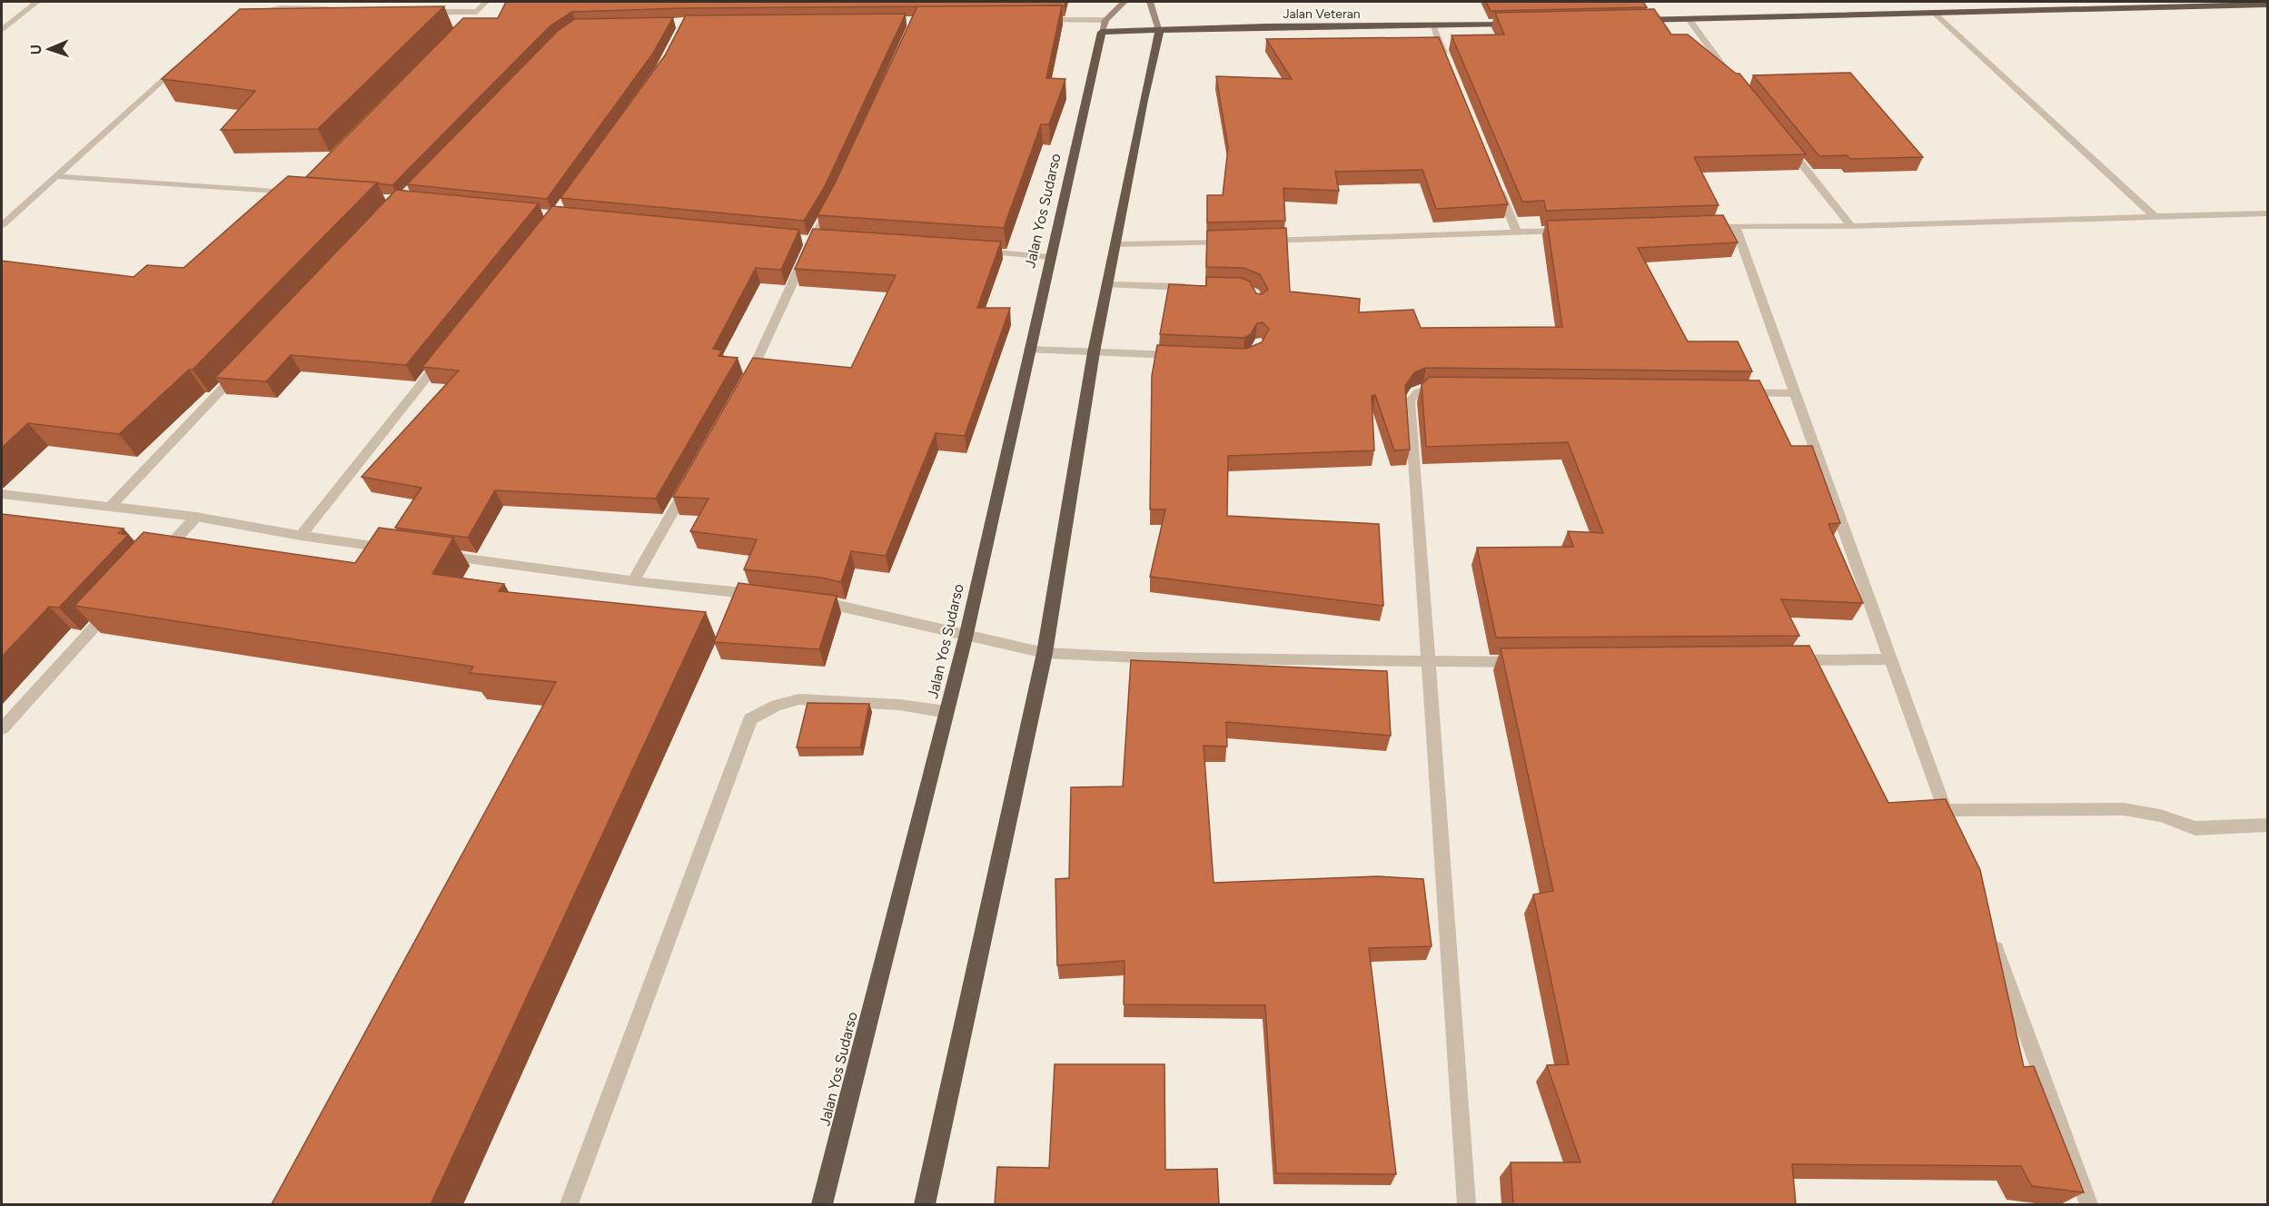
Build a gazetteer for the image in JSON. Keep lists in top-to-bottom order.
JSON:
{
  "streets": {
    "highway": ["Jalan Veteran", "Jalan Yos Sudarso"]
  },
  "crossings": [
    ["Jalan Veteran", "Jalan Yos Sudarso"]
  ],
  "north": "left"
}
